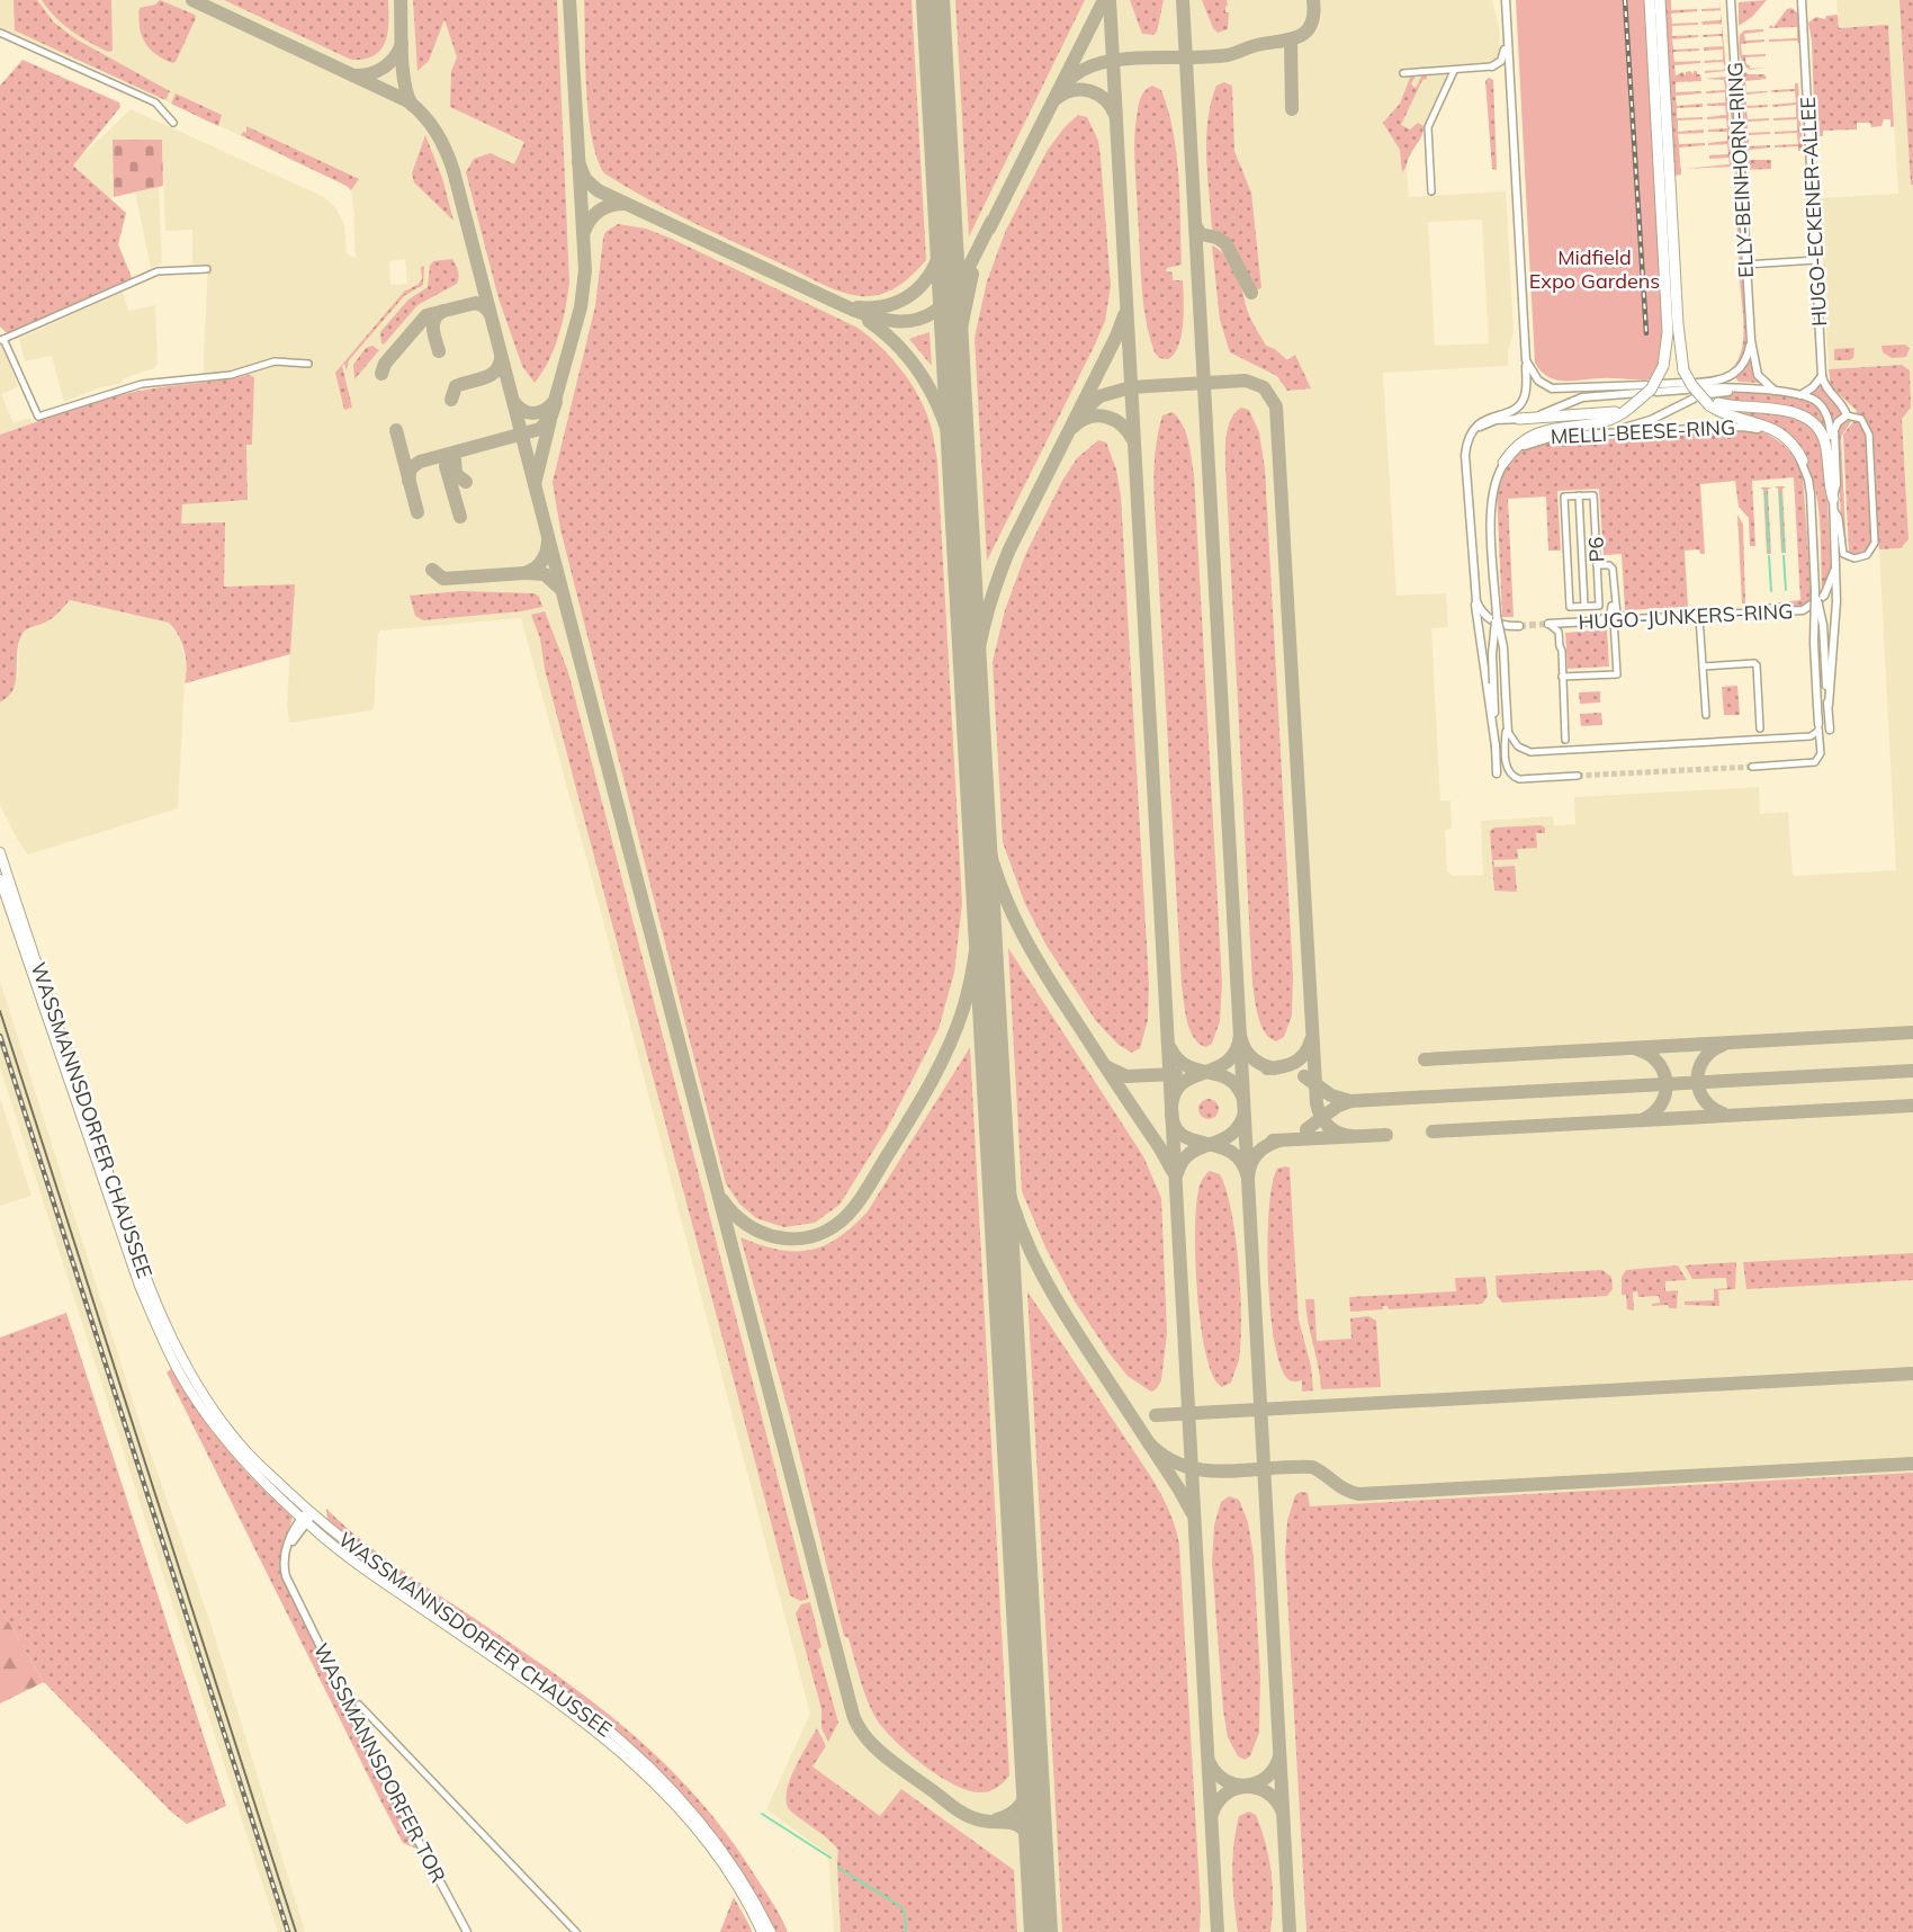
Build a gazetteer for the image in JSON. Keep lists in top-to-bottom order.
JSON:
{
  "streets": {
    "main road": ["WASSMANNSDORFER CHAUSSEE"],
    "street": [
      "ELLY-BEINHORN-RING",
      "HUGO-ECKENER-ALLEE",
      "MELLI-BEESE-RING",
      "P6",
      "HUGO-JUNKERS-RING",
      "WASSMANNSDORFER TOR"
    ]
  },
  "crossings": [
    ["WASSMANNSDORFER CHAUSSEE", "WASSMANNSDORFER TOR"]
  ],
  "parks": ["Midfield Expo Gardens"]
}
